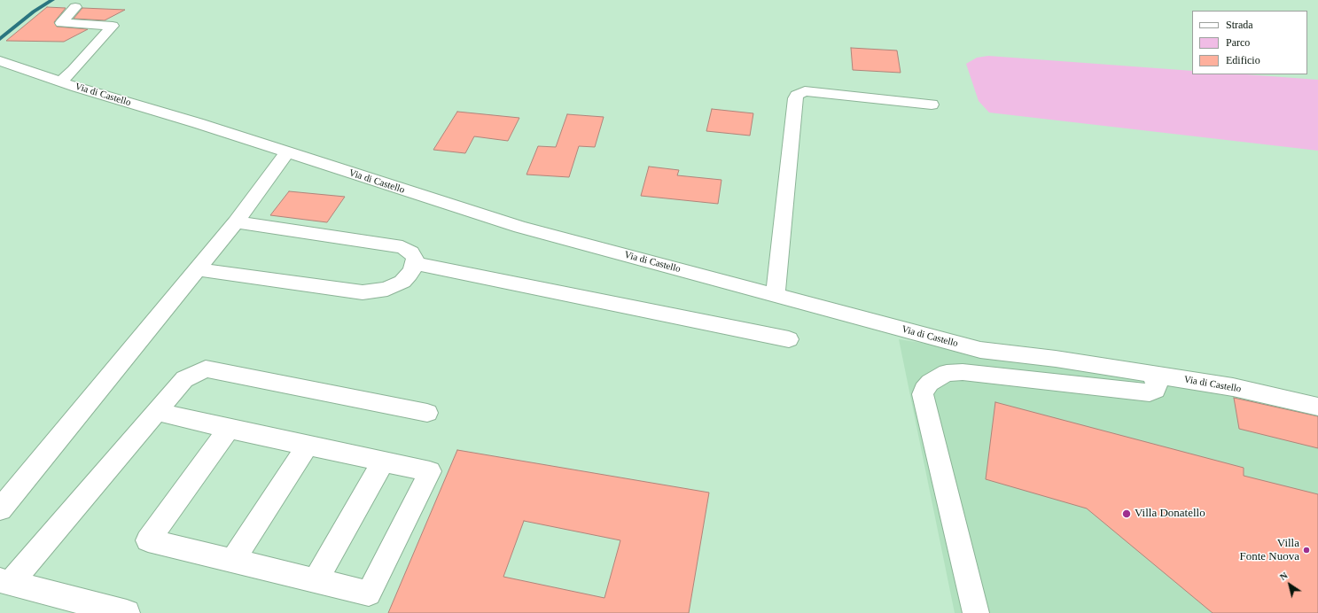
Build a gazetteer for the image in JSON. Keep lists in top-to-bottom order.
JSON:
{
  "streets": {
    "street": ["Via di Castello"]
  },
  "places": ["Villa Donatello", "Villa Fonte Nuova"],
  "legend": ["Strada", "Parco", "Edificio"],
  "north": "top left"
}
